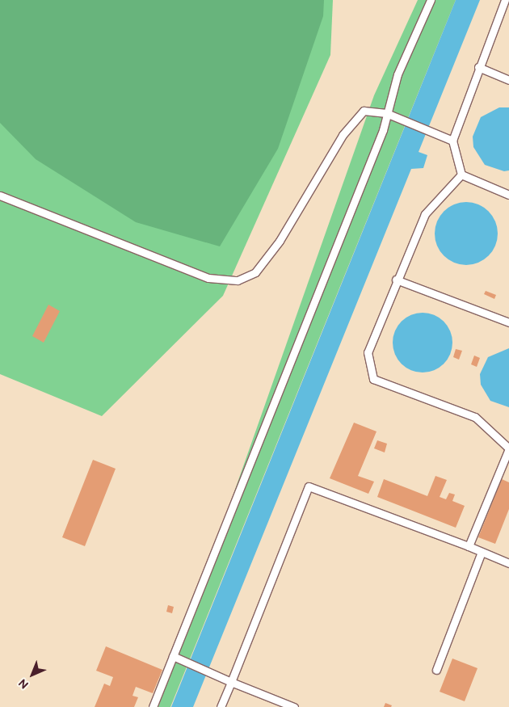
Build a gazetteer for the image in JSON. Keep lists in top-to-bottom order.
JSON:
{
  "north": "bottom left"
}
